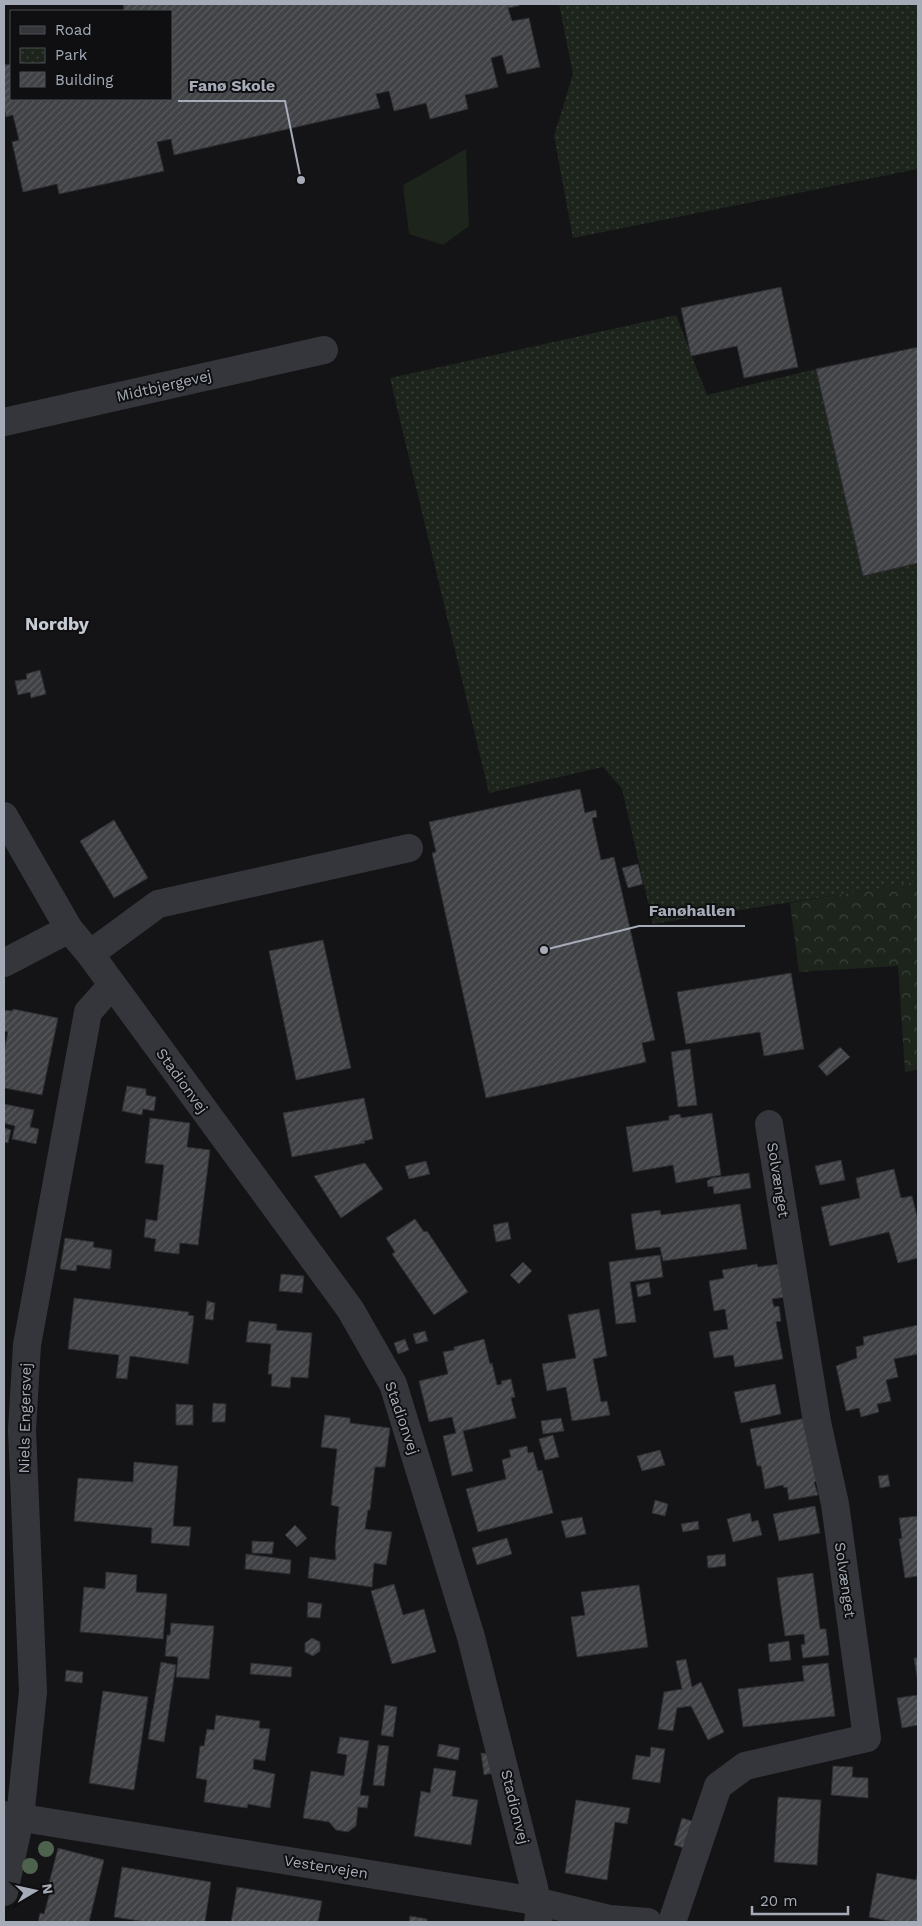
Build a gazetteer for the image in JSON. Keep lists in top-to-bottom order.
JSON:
{
  "streets": {
    "street": [
      "Midtbjergevej",
      "Stadionvej",
      "Solvænget",
      "Niels Engersvej",
      "Vestervejen"
    ]
  },
  "crossings": [
    ["Stadionvej", "Niels Engersvej"],
    ["Stadionvej", "Vestervejen"],
    ["Niels Engersvej", "Vestervejen"]
  ],
  "districts": ["Nordby"],
  "places": ["Fanø Skole", "Fanøhallen"],
  "legend": ["Road", "Park", "Building"],
  "scale_bar": "20 m",
  "north": "right"
}
